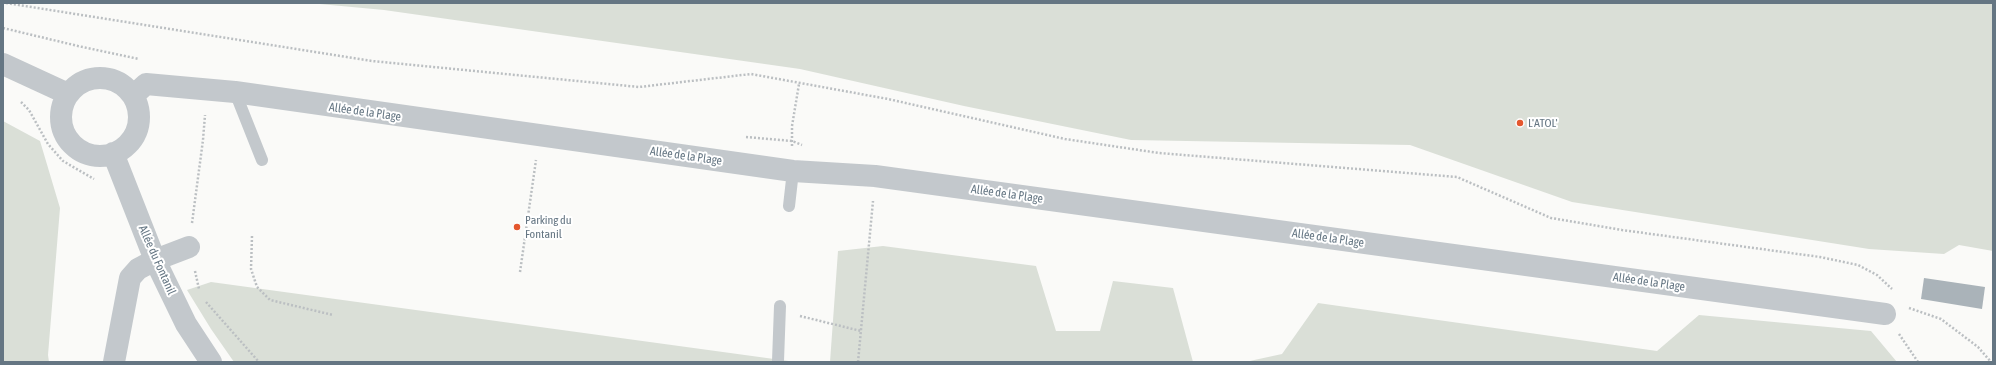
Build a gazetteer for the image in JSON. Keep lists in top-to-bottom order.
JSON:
{
  "streets": {
    "street": ["Allée de la Plage", "Allée du Fontanil"]
  },
  "crossings": [
    ["Allée de la Plage", "Allée du Fontanil"]
  ],
  "places": ["L'ATOL'", "Parking du Fontanil"]
}
